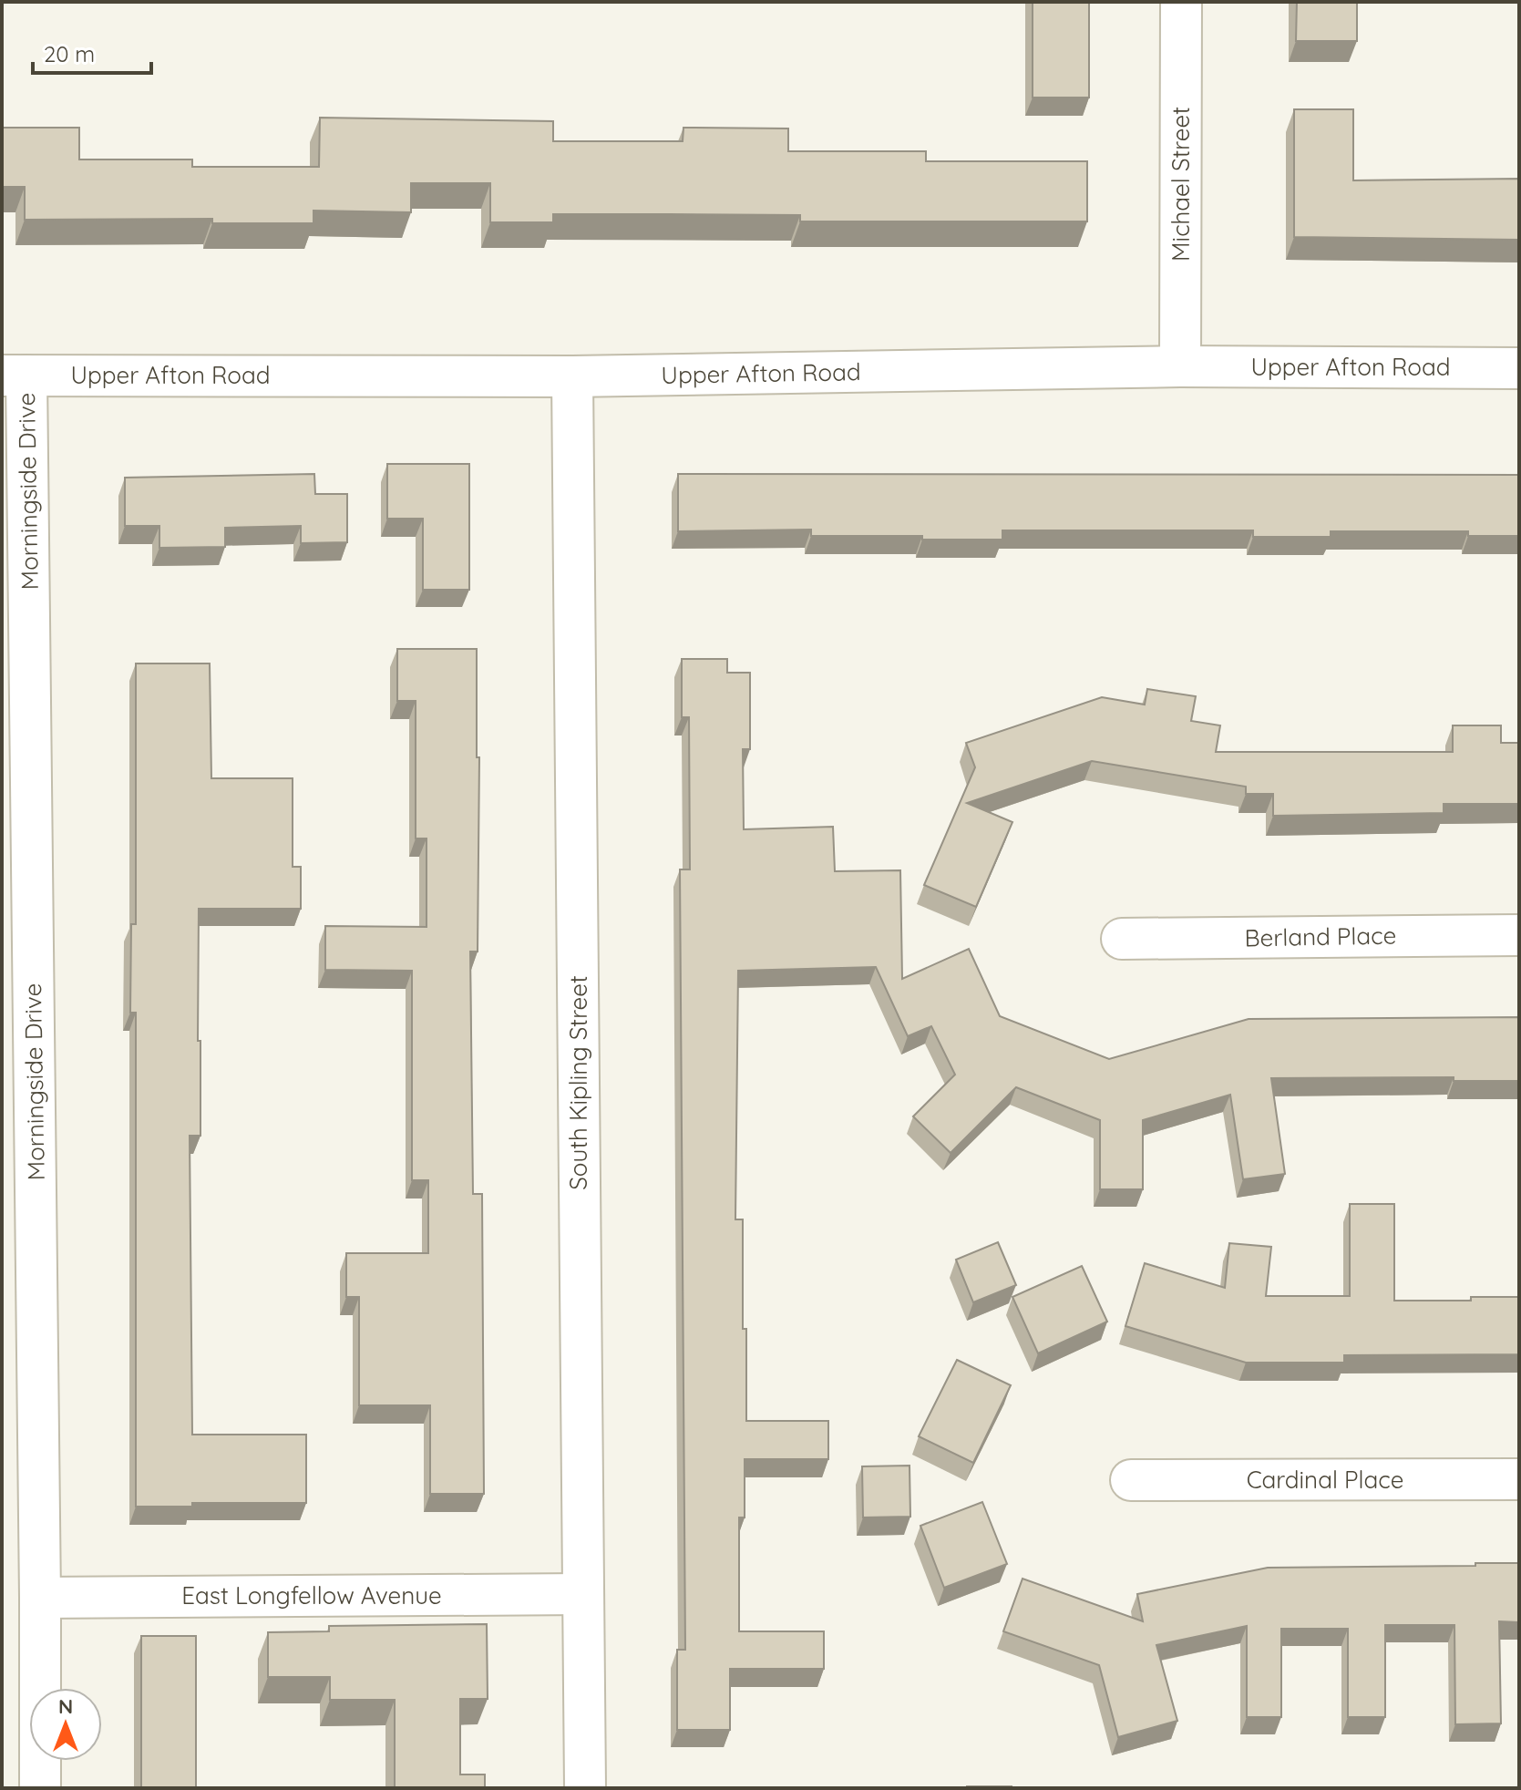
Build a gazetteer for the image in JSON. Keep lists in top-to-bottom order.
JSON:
{
  "streets": {
    "street": [
      "Michael Street",
      "Upper Afton Road",
      "Morningside Drive",
      "Berland Place",
      "South Kipling Street",
      "Cardinal Place",
      "East Longfellow Avenue"
    ]
  },
  "crossings": [
    ["Michael Street", "Upper Afton Road"],
    ["Upper Afton Road", "Morningside Drive"],
    ["Upper Afton Road", "South Kipling Street"],
    ["Morningside Drive", "East Longfellow Avenue"],
    ["South Kipling Street", "East Longfellow Avenue"]
  ],
  "scale_bar": "20 m",
  "north": "top"
}
